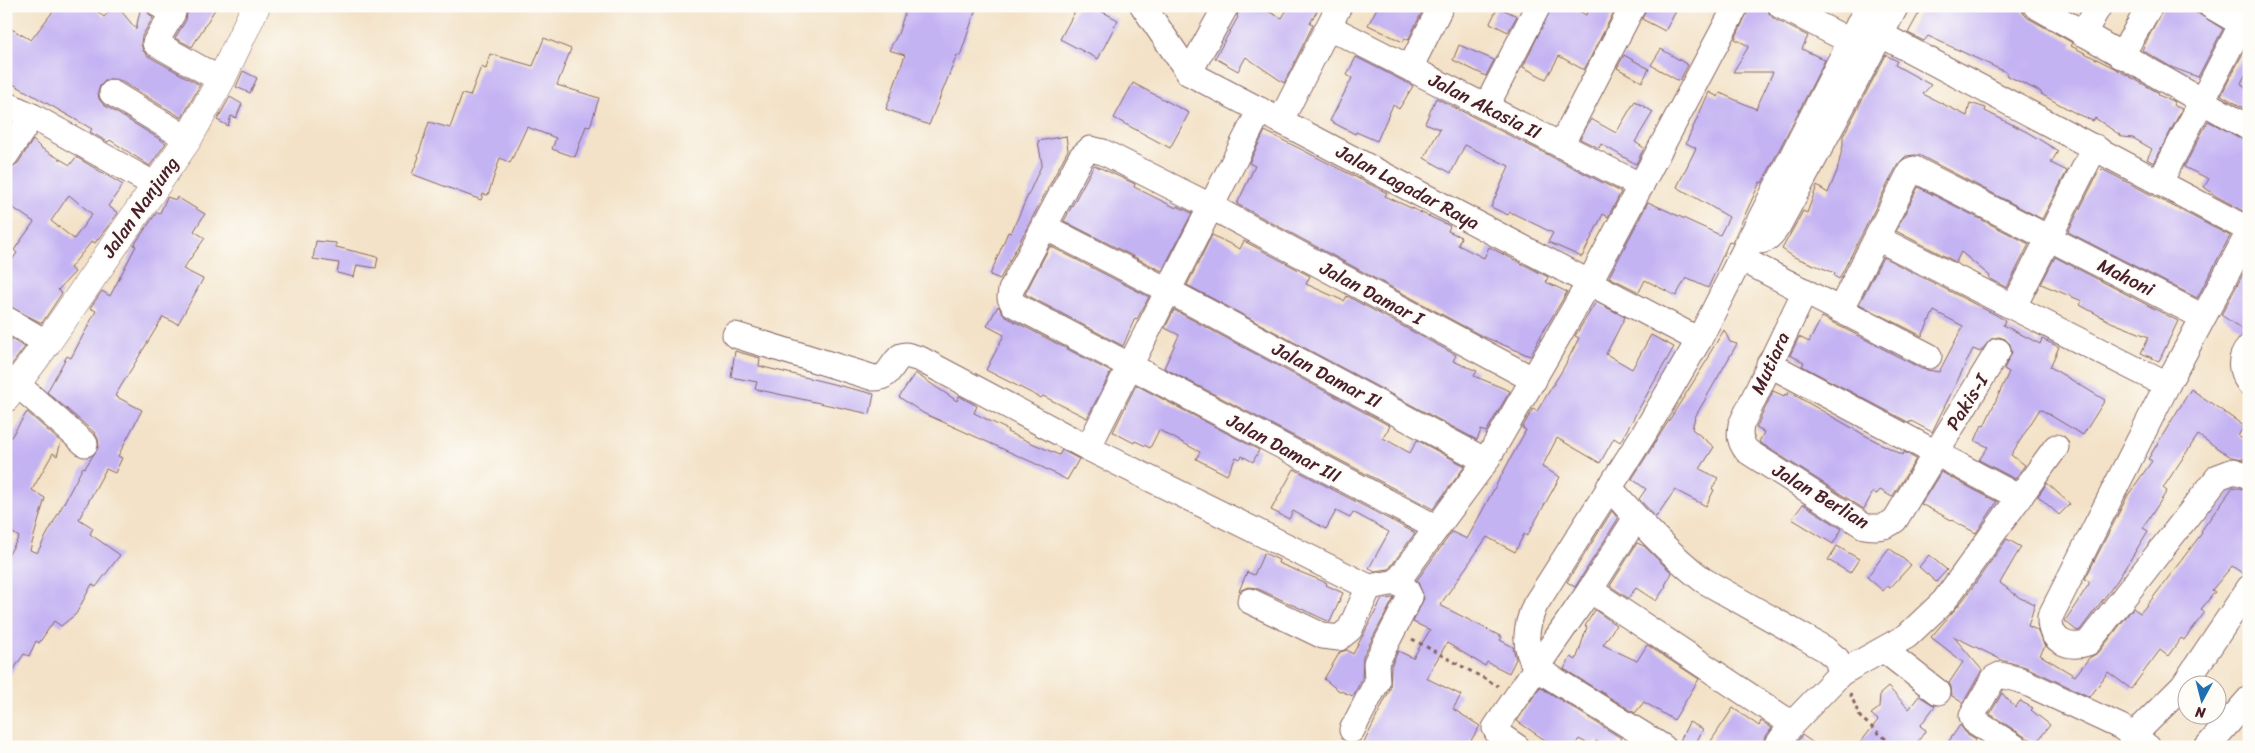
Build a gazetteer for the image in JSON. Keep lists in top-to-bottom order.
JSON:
{
  "streets": {
    "main road": ["Jalan Nanjung"],
    "street": [
      "Jalan Akasia II",
      "Jalan Lagadar Raya",
      "Mahoni",
      "Jalan Damar I",
      "Mutiara",
      "Jalan Damar II",
      "Pakis-I",
      "Jalan Damar III",
      "Jalan Berlian"
    ]
  },
  "crossings": [
    ["Jalan Damar I", "Jalan Damar II"],
    ["Jalan Damar I", "Jalan Damar III"],
    ["Mutiara", "Jalan Berlian"],
    ["Jalan Damar II", "Jalan Damar III"],
    ["Pakis-I", "Jalan Berlian"]
  ],
  "north": "bottom"
}
